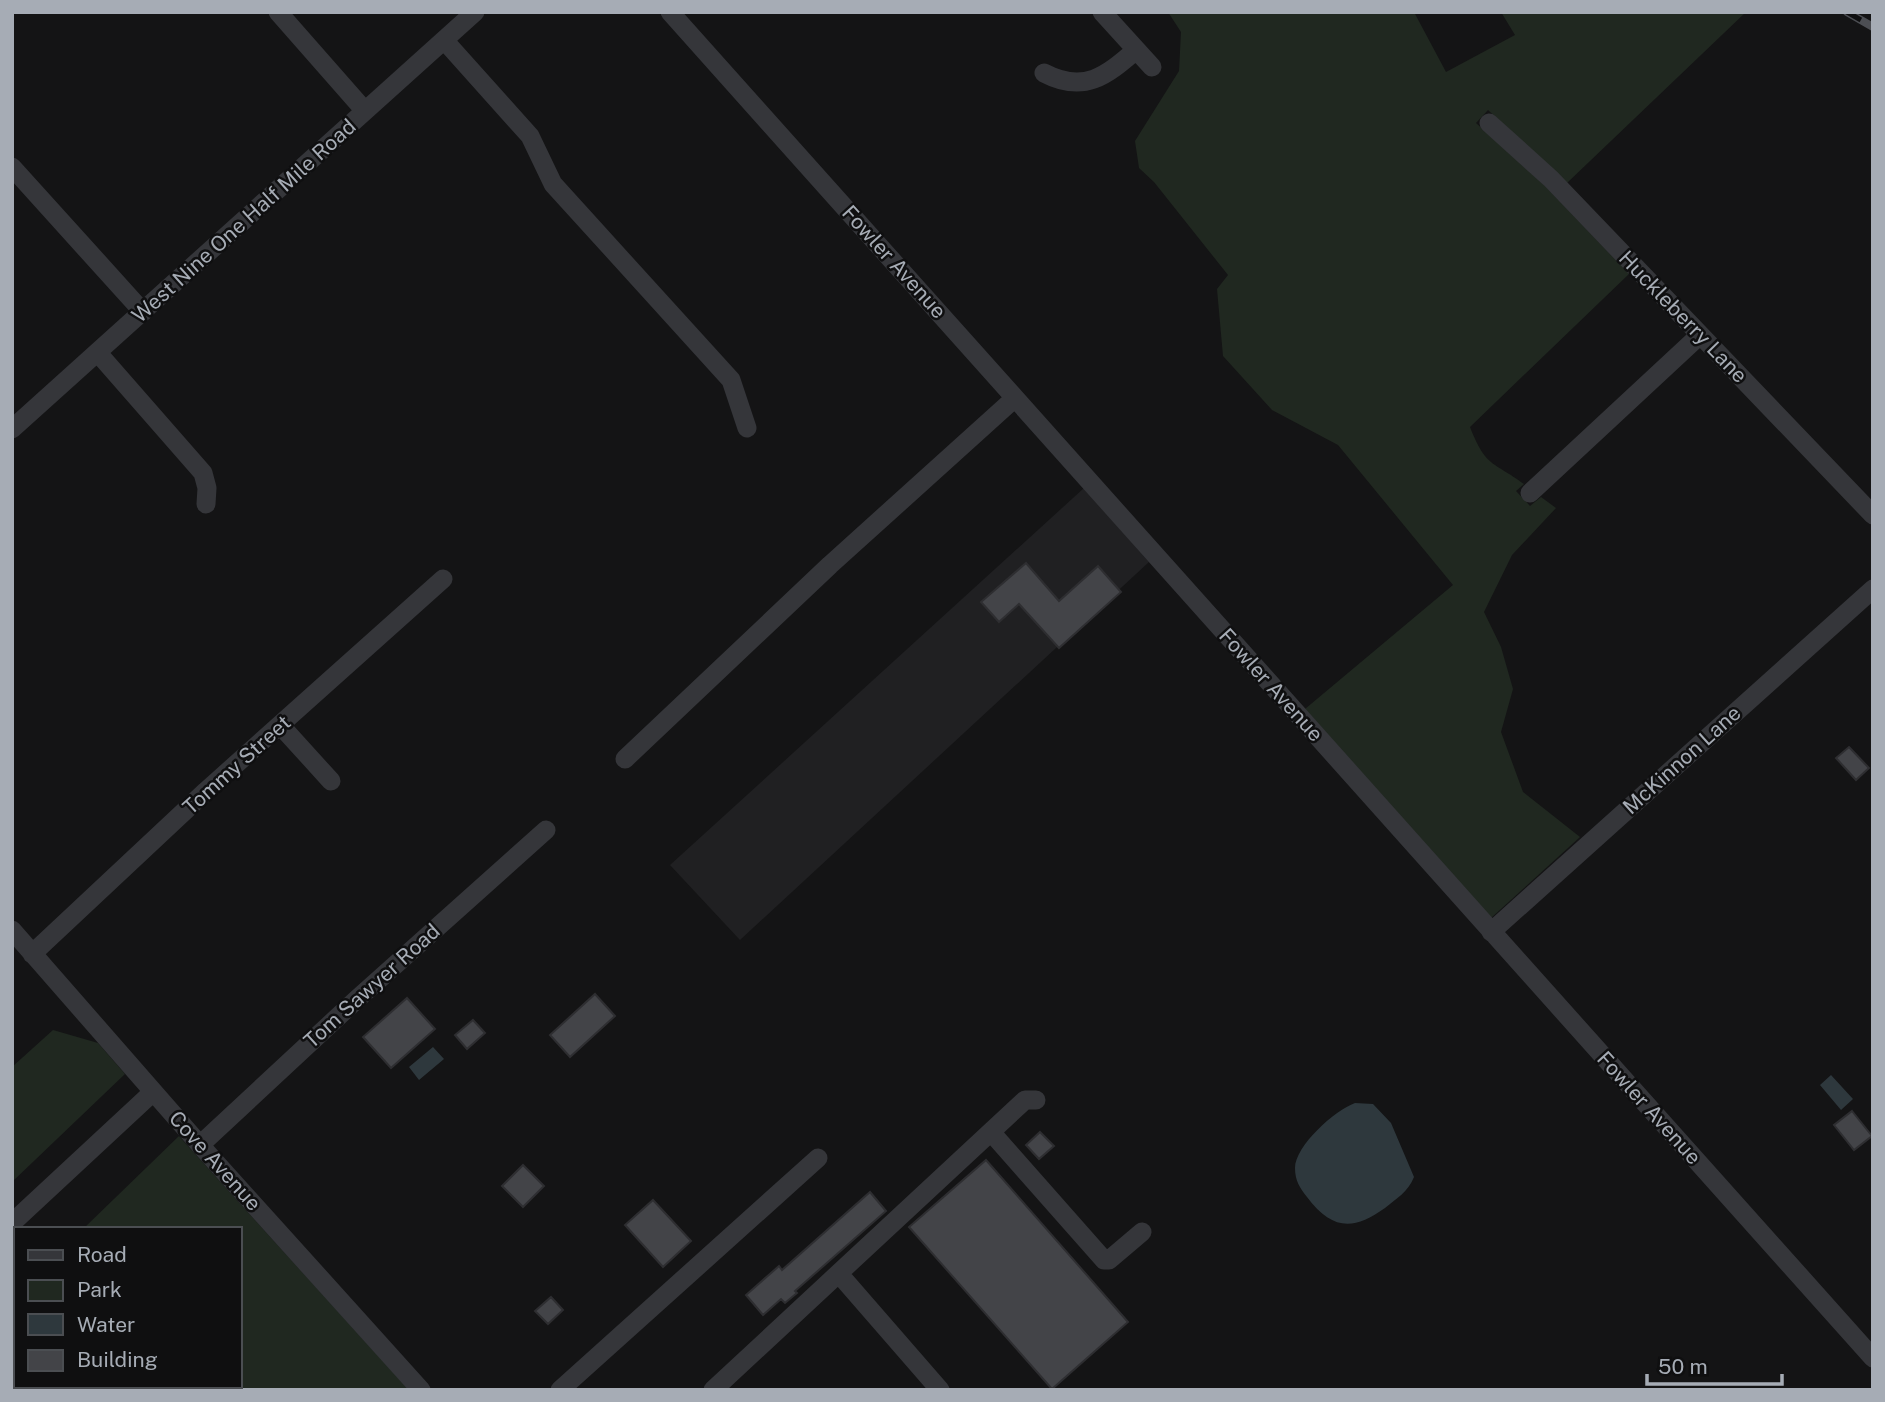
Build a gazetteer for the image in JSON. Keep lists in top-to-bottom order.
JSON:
{
  "streets": {
    "street": [
      "West Nine One Half Mile Road",
      "Fowler Avenue",
      "Huckleberry Lane",
      "McKinnon Lane",
      "Tommy Street",
      "Tom Sawyer Road",
      "Cove Avenue"
    ]
  },
  "crossings": [
    ["Fowler Avenue", "McKinnon Lane"],
    ["Tommy Street", "Cove Avenue"],
    ["Tom Sawyer Road", "Cove Avenue"]
  ],
  "legend": [
    "Road",
    "Park",
    "Water",
    "Building"
  ],
  "scale_bar": "50 m"
}
